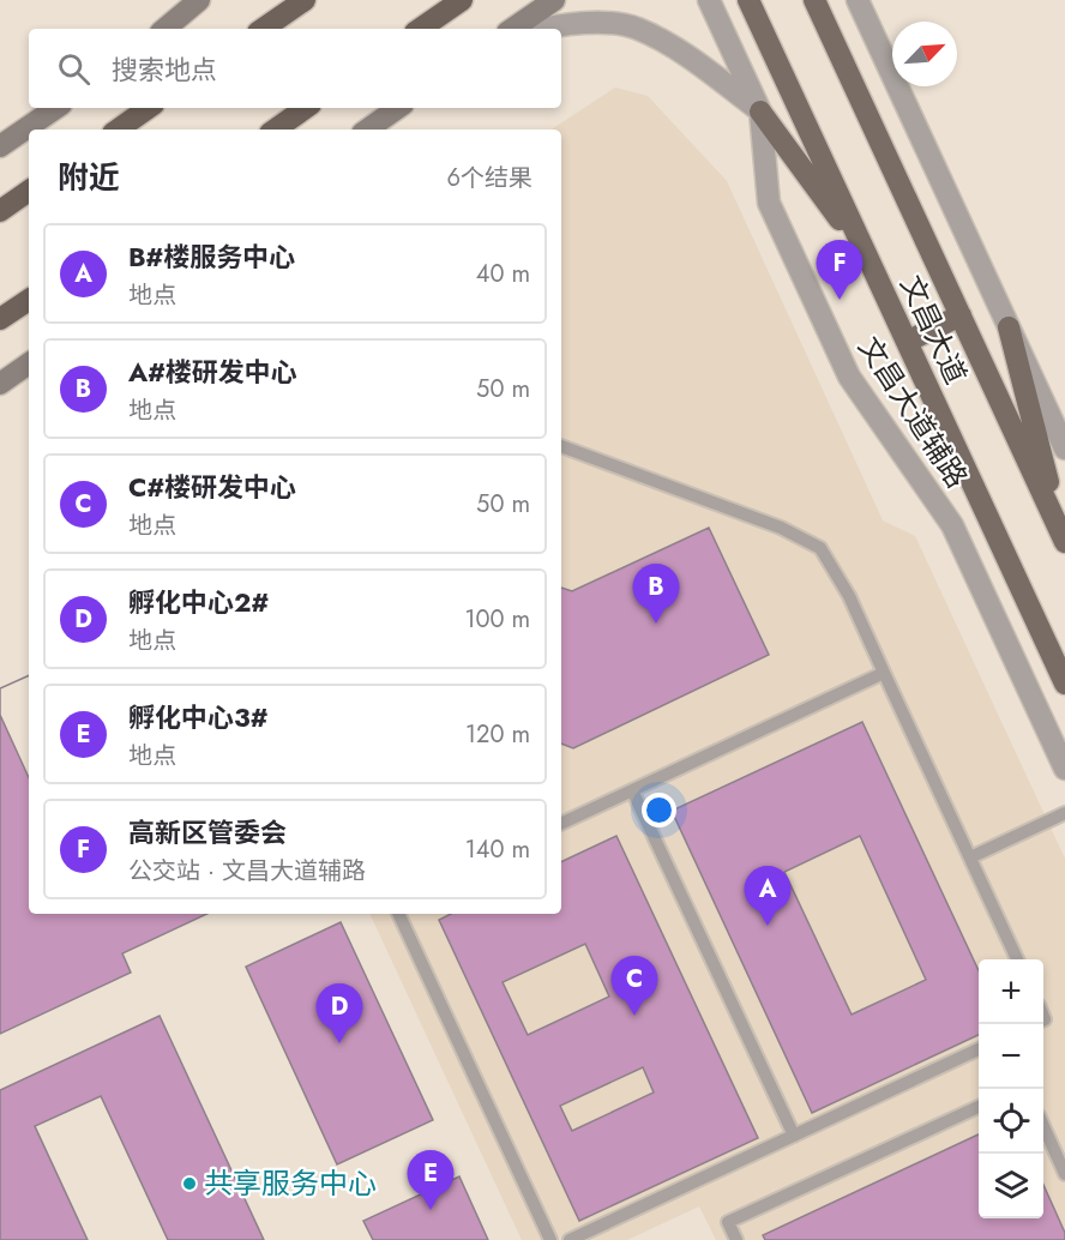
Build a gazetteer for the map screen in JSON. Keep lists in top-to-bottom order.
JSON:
{
  "streets": {
    "main road": ["文昌大道"],
    "street": ["文昌大道辅路"]
  },
  "places": ["共享服务中心"],
  "north": "top right",
  "page": {
    "search": "搜索地点",
    "heading": ["附近", "6个结果"],
    "list": [
      {
        "mark": "A",
        "name": "B#楼服务中心",
        "note": "地点",
        "value": "40 m"
      },
      {
        "mark": "B",
        "name": "A#楼研发中心",
        "note": "地点",
        "value": "50 m"
      },
      {
        "mark": "C",
        "name": "C#楼研发中心",
        "note": "地点",
        "value": "50 m"
      },
      {
        "mark": "D",
        "name": "孵化中心2#",
        "note": "地点",
        "value": "100 m"
      },
      {
        "mark": "E",
        "name": "孵化中心3#",
        "note": "地点",
        "value": "120 m"
      },
      {
        "mark": "F",
        "name": "高新区管委会",
        "note": "公交站 · 文昌大道辅路",
        "value": "140 m"
      }
    ],
    "pins": [
      "F",
      "B",
      "A",
      "C",
      "D",
      "E"
    ],
    "map_buttons": ["+", "−"]
  }
}
